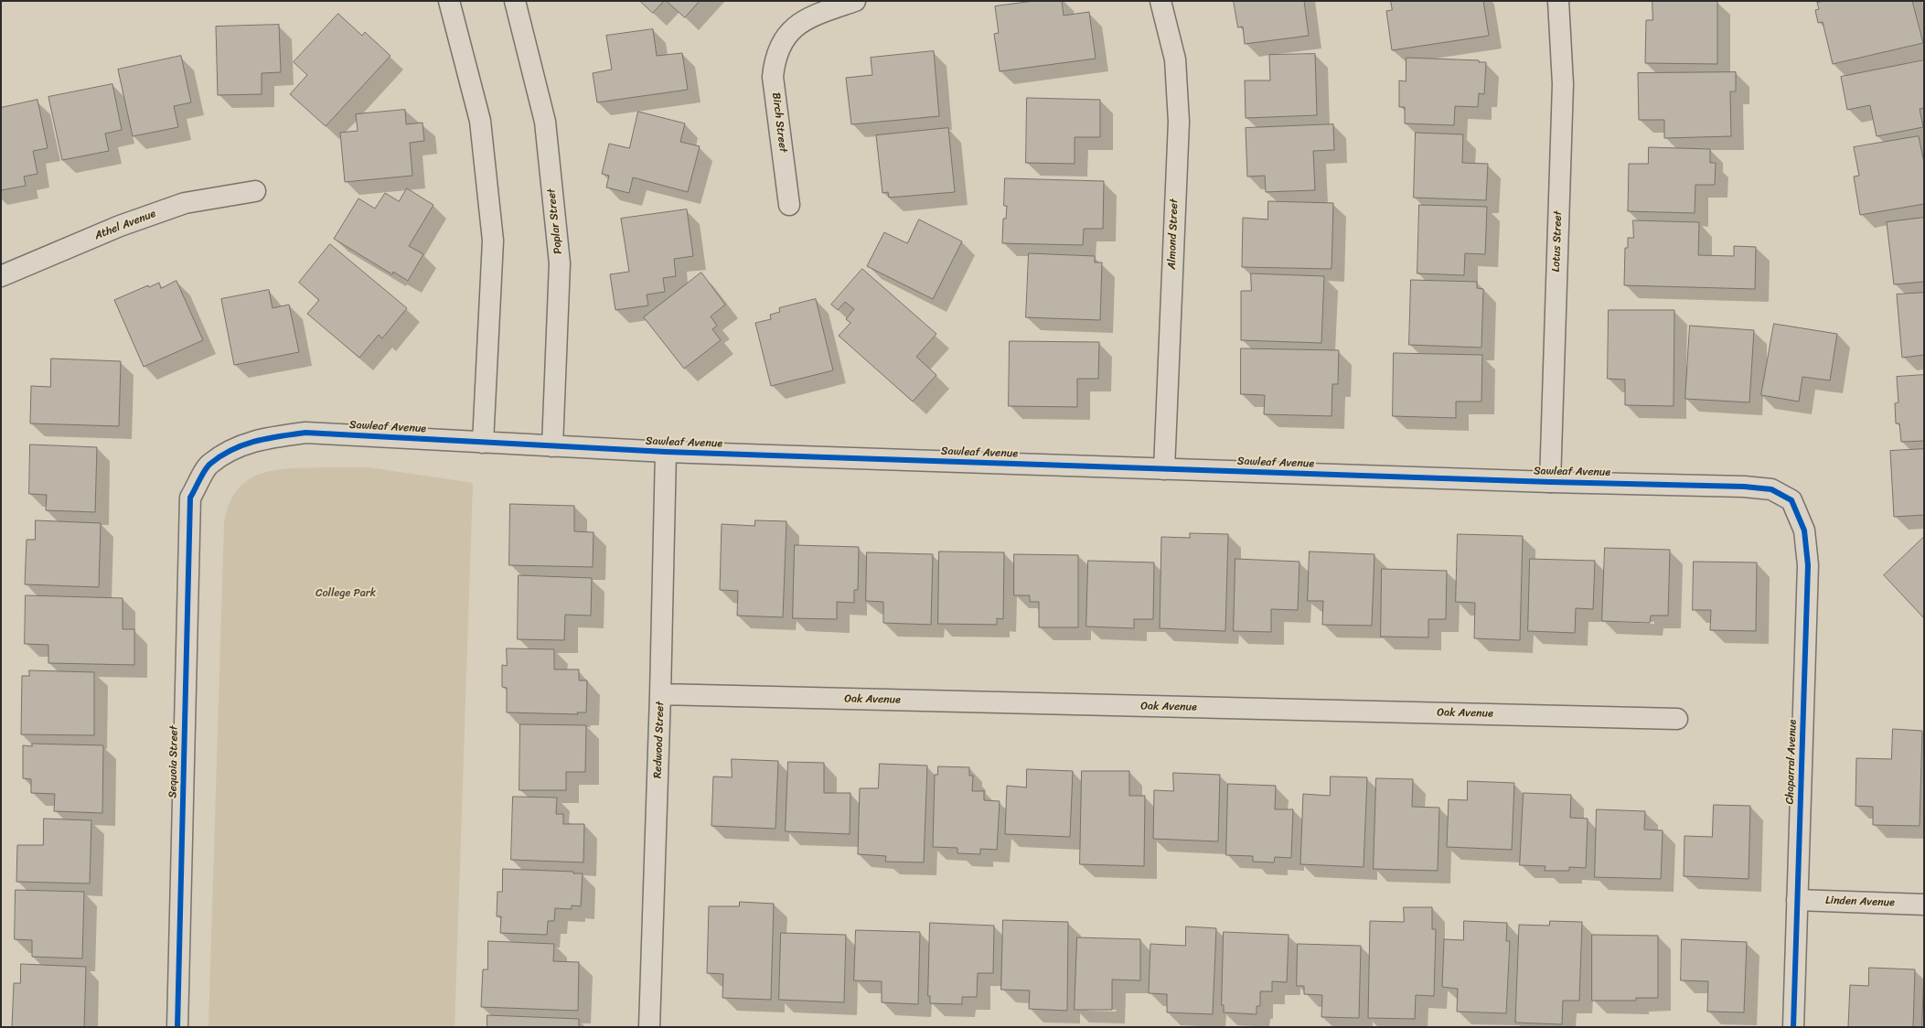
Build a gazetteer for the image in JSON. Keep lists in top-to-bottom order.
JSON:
{
  "streets": {
    "street": [
      "Birch Street",
      "Poplar Street",
      "Athel Avenue",
      "Almond Street",
      "Lotus Street",
      "Sawleaf Avenue",
      "Oak Avenue",
      "Redwood Street",
      "Sequoia Street",
      "Chaparral Avenue",
      "Linden Avenue"
    ]
  },
  "crossings": [
    ["Poplar Street", "Sawleaf Avenue"],
    ["Almond Street", "Sawleaf Avenue"],
    ["Lotus Street", "Sawleaf Avenue"],
    ["Sawleaf Avenue", "Redwood Street"],
    ["Sawleaf Avenue", "Sequoia Street"],
    ["Sawleaf Avenue", "Chaparral Avenue"],
    ["Oak Avenue", "Redwood Street"],
    ["Chaparral Avenue", "Linden Avenue"]
  ],
  "parks": ["College Park"]
}
